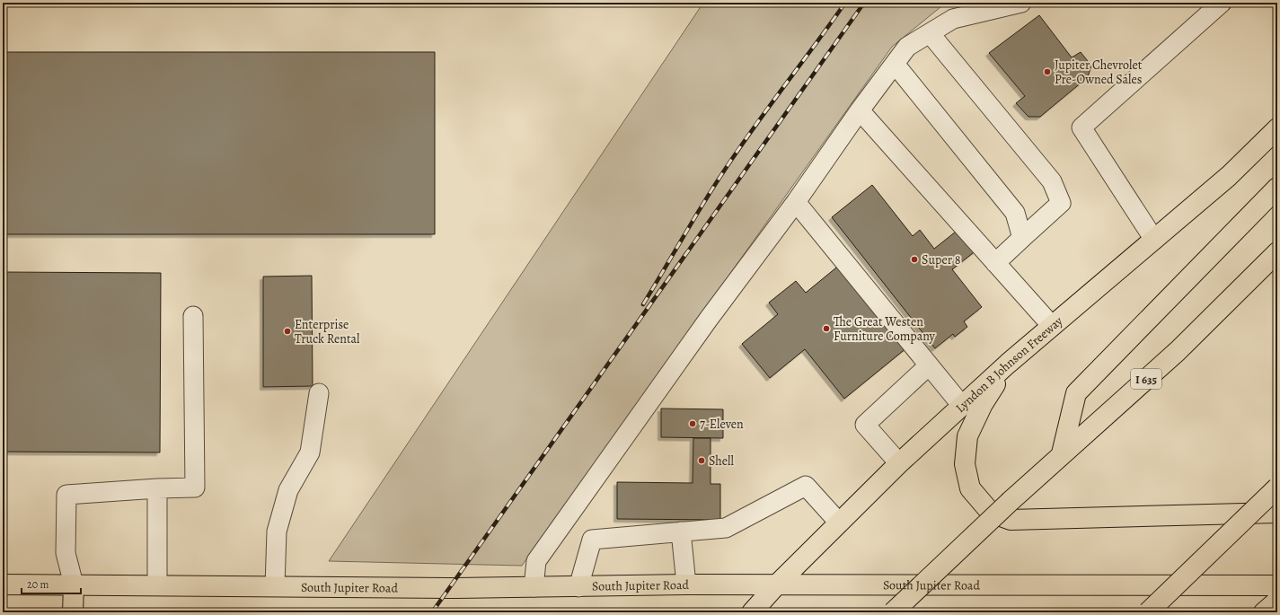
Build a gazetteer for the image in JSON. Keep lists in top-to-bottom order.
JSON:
{
  "streets": {
    "main road": ["Lyndon B Johnson Freeway", "I 635", "South Jupiter Road"]
  },
  "crossings": [
    ["Lyndon B Johnson Freeway", "South Jupiter Road"]
  ],
  "places": [
    "Jupiter Chevrolet Pre-Owned Sales",
    "Super 8",
    "The Great Westen Furniture Company",
    "Enterprise Truck Rental",
    "7-Eleven",
    "Shell"
  ],
  "scale_bar": "20 m"
}
